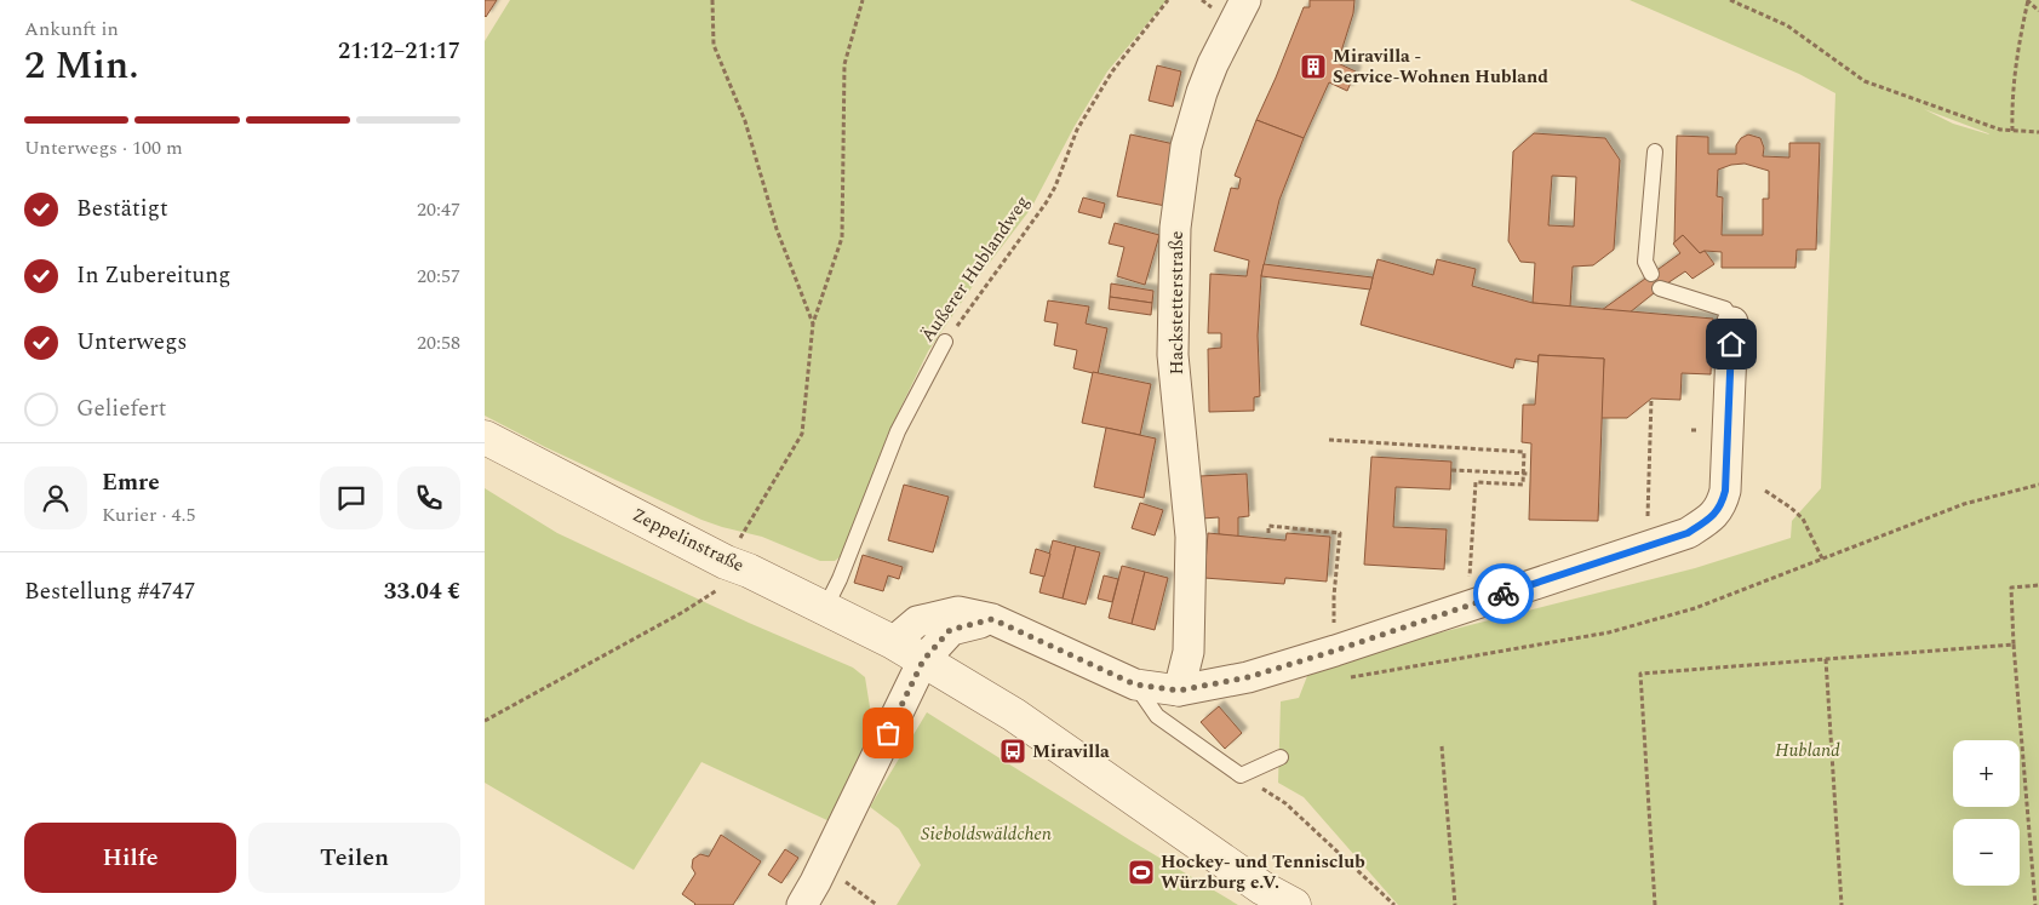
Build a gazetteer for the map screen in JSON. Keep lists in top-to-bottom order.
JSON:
{
  "streets": {
    "street": ["Hackstetterstraße", "Zeppelinstraße"],
    "lane": ["Äußerer Hublandweg"]
  },
  "crossings": [
    ["Äußerer Hublandweg", "Zeppelinstraße"]
  ],
  "parks": ["Hubland", "Sieboldswäldchen"],
  "places": {
    "building": ["Miravilla - Service-Wohnen Hubland"],
    "bus stop": ["Miravilla"],
    "sports": ["Hockey- und Tennisclub Würzburg e.V."]
  },
  "page": {
    "heading": ["2 Min.", "Ankunft in", "21:12–21:17"],
    "panel": [
      "Emre",
      "Kurier · 4.5",
      "Bestellung #4747",
      "33.04 €"
    ],
    "bar": "Unterwegs · 100 m",
    "list": [
      ["Bestätigt", "20:47"],
      ["In Zubereitung", "20:57"],
      ["Unterwegs", "20:58"],
      "Geliefert"
    ],
    "map_buttons": ["+", "−"],
    "buttons": ["Hilfe", "Teilen"]
  }
}
